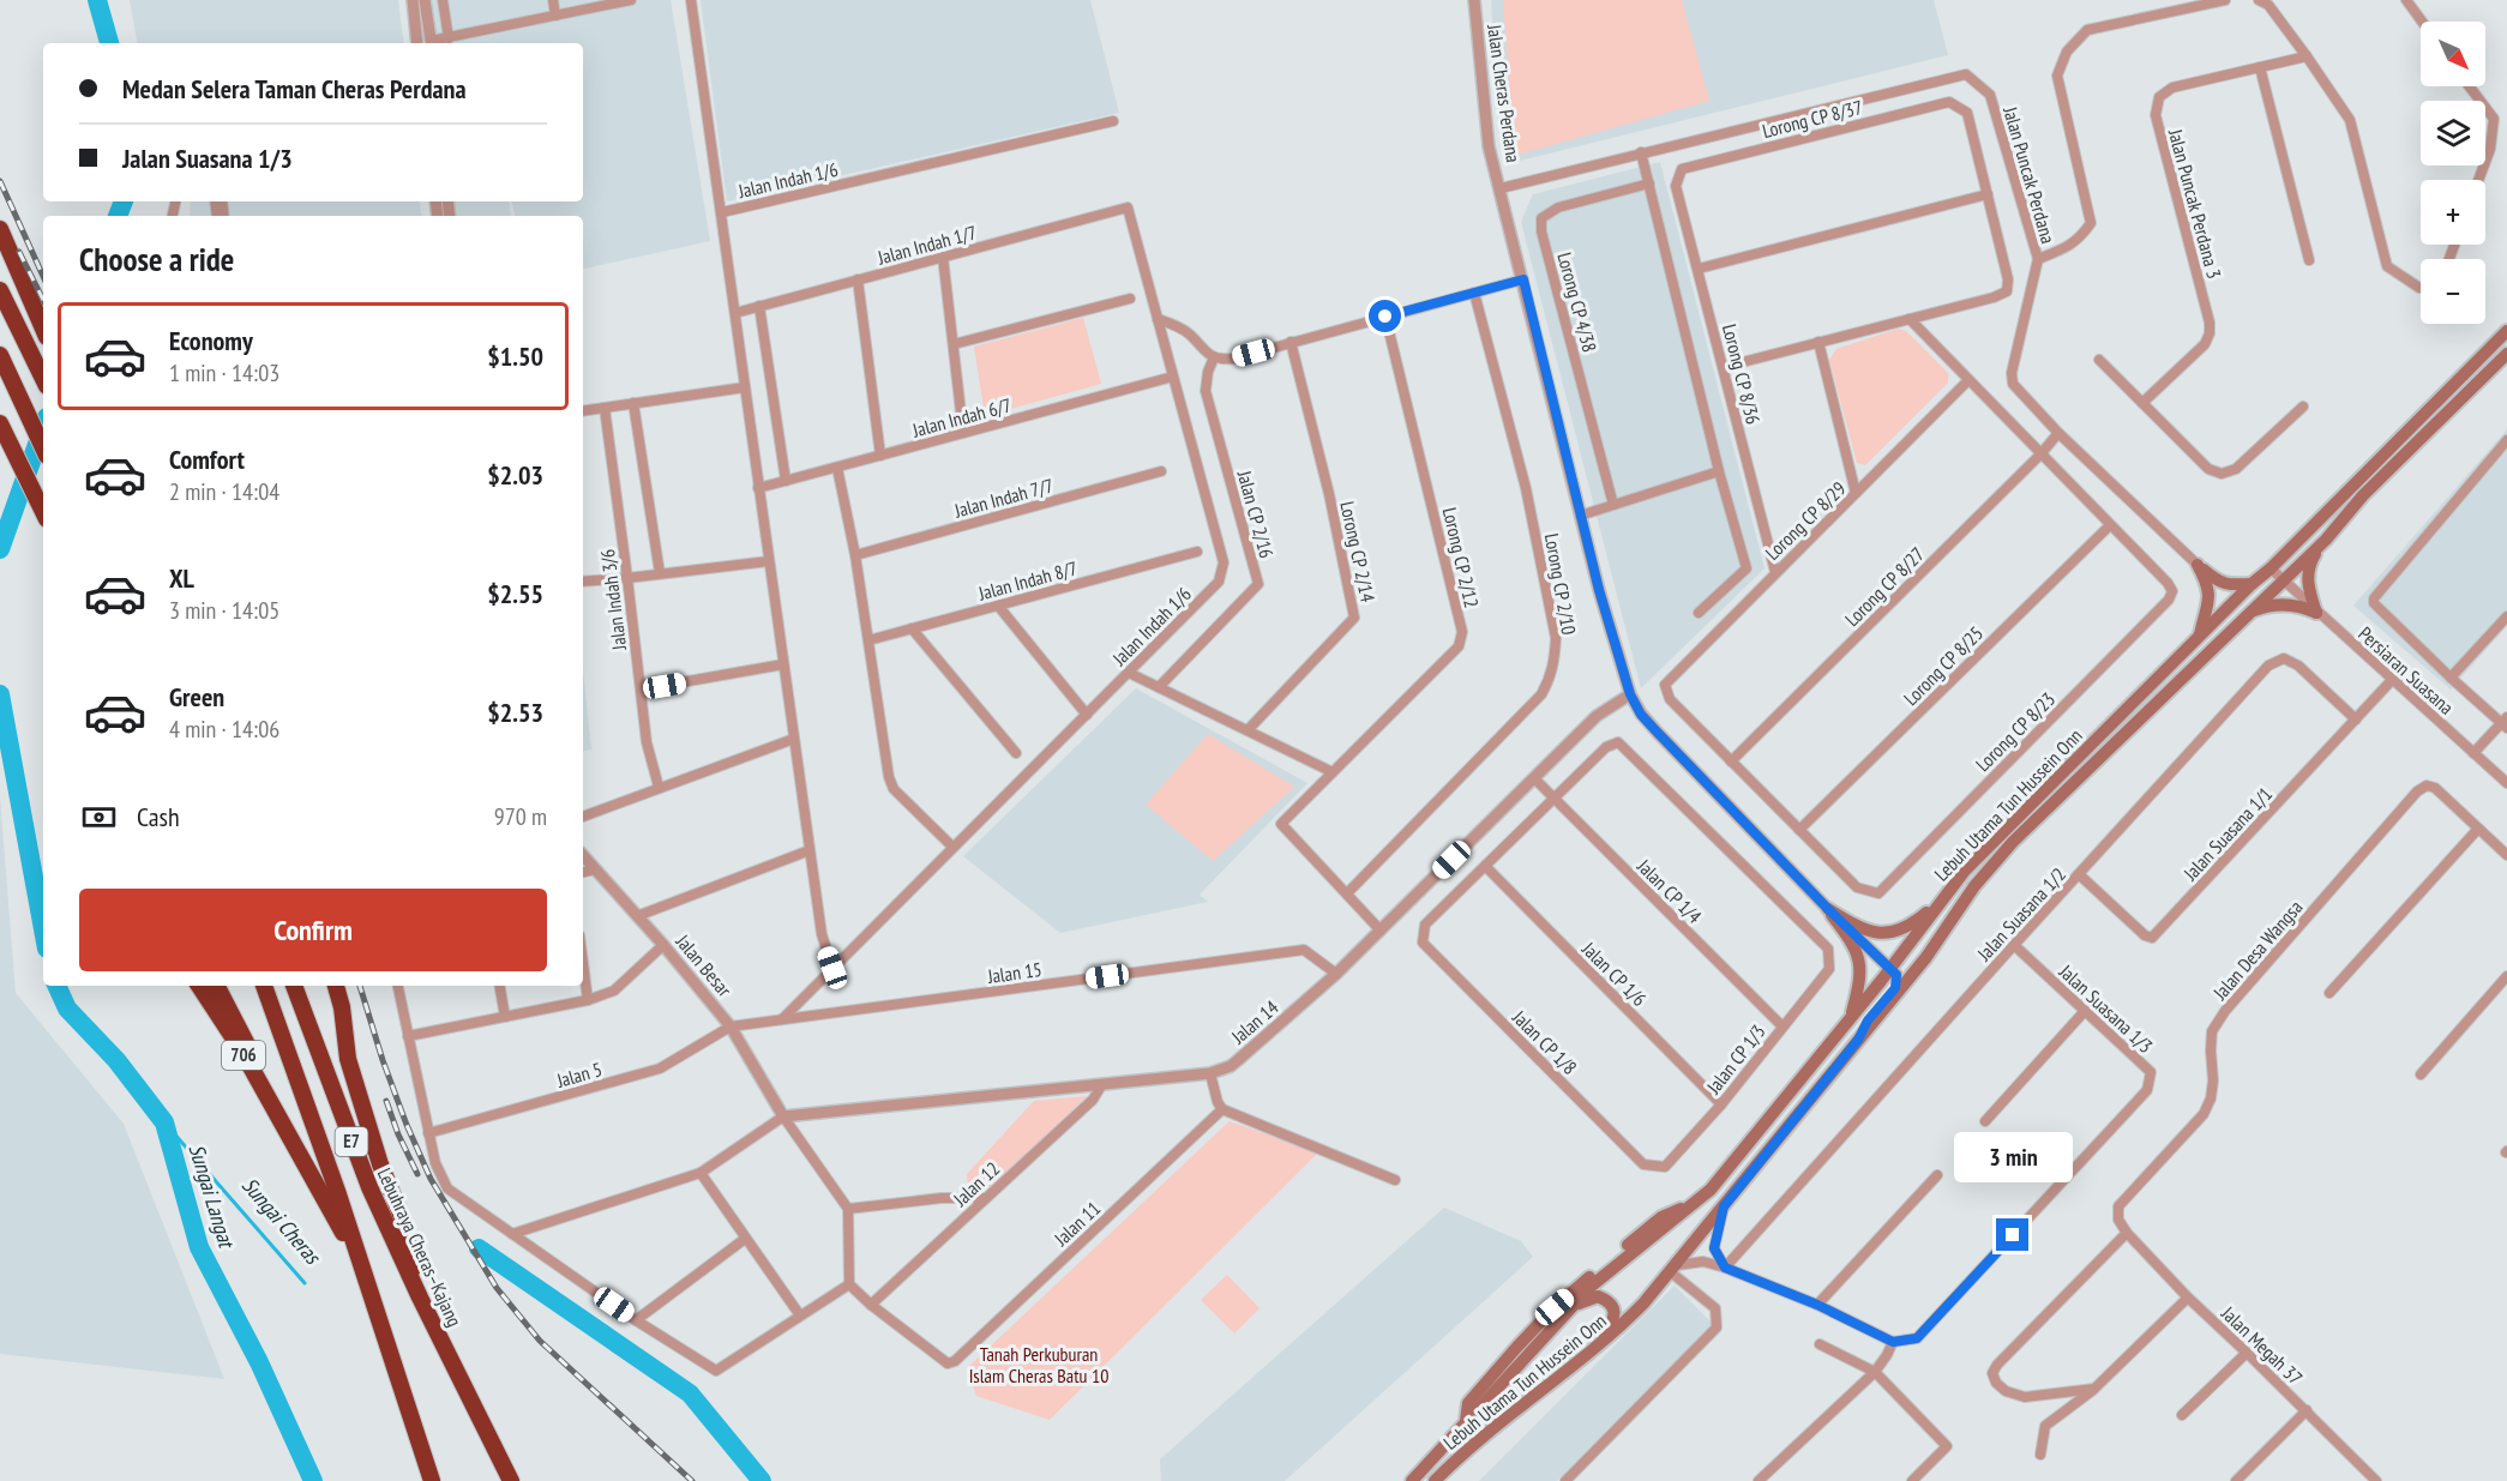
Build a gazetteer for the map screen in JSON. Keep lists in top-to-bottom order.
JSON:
{
  "streets": {
    "highway": ["706", "E7", "Lebuhraya Cheras–Kajang"],
    "main road": ["Lebuh Utama Tun Hussein Onn"],
    "street": [
      "Jalan Cheras Perdana",
      "Lorong CP 8/37",
      "Jalan Puncak Perdana",
      "Jalan Indah 1/6",
      "Jalan Puncak Perdana 3",
      "Jalan Indah 1/7",
      "Lorong CP 4/38",
      "Lorong CP 8/36",
      "Jalan Indah 6/7",
      "Jalan Indah 7/7",
      "Jalan CP 2/16",
      "Lorong CP 8/29",
      "Lorong CP 2/14",
      "Lorong CP 2/12",
      "Jalan Indah 8/7",
      "Lorong CP 2/10",
      "Lorong CP 8/27",
      "Jalan Indah 3/6",
      "Lorong CP 8/25",
      "Persiaran Suasana",
      "Lorong CP 8/23",
      "Jalan Suasana 1/1",
      "Jalan CP 1/4",
      "Jalan Suasana 1/2",
      "Jalan Desa Wangsa",
      "Jalan Besar",
      "Jalan 15",
      "Jalan CP 1/6",
      "Jalan Suasana 1/3",
      "Jalan 14",
      "Jalan CP 1/8",
      "Jalan CP 1/3",
      "Jalan 5",
      "Jalan 12",
      "Jalan 11",
      "Jalan Megah 37"
    ]
  },
  "crossings": [
    ["Jalan Cheras Perdana", "Jalan Puncak Perdana"],
    ["Jalan Cheras Perdana", "Lebuh Utama Tun Hussein Onn"],
    ["Jalan Cheras Perdana", "Jalan 14"],
    ["Lorong CP 8/37", "Lorong CP 8/36"],
    ["Jalan Puncak Perdana", "Lorong CP 8/27"],
    ["Jalan Indah 1/6", "Jalan Indah 1/7"],
    ["Jalan Indah 1/6", "Jalan Indah 6/7"],
    ["Jalan Indah 1/6", "Jalan 15"],
    ["Lorong CP 8/36", "Lorong CP 8/29"],
    ["Lorong CP 8/29", "Lorong CP 8/27"],
    ["Lorong CP 2/12", "Lorong CP 2/10"],
    ["Lorong CP 8/25", "Lorong CP 8/23"],
    ["Persiaran Suasana", "Lebuh Utama Tun Hussein Onn"],
    ["Persiaran Suasana", "Jalan Suasana 1/1"],
    ["Jalan Suasana 1/1", "Jalan Suasana 1/2"],
    ["Jalan CP 1/4", "Jalan 14"],
    ["Jalan CP 1/4", "Jalan CP 1/3"],
    ["Jalan Suasana 1/2", "Jalan Suasana 1/3"],
    ["Jalan Desa Wangsa", "Jalan Megah 37"],
    ["Jalan Besar", "Jalan 15"],
    ["Jalan Besar", "Jalan 14"],
    ["Jalan Besar", "Jalan 5"],
    ["Jalan 15", "Jalan 14"],
    ["Jalan 15", "Jalan 5"],
    ["Jalan CP 1/6", "Jalan CP 1/8"],
    ["Jalan CP 1/6", "Jalan CP 1/3"],
    ["Jalan 14", "Jalan 12"],
    ["Jalan CP 1/8", "Jalan CP 1/3"],
    ["Jalan 12", "Jalan 11"]
  ],
  "water": ["Sungai Langat", "Sungai Cheras"],
  "parks": ["Tanah Perkuburan Islam Cheras Batu 10"],
  "north": "bottom right",
  "page": {
    "map_buttons": ["+", "−"],
    "banner": ["Medan Selera Taman Cheras Perdana", "Jalan Suasana 1/3"],
    "heading": "Choose a ride",
    "list": [
      {
        "name": "Economy",
        "note": "1 min · 14:03",
        "value": "$1.50"
      },
      {
        "name": "Comfort",
        "note": "2 min · 14:04",
        "value": "$2.03"
      },
      {
        "name": "XL",
        "note": "3 min · 14:05",
        "value": "$2.55"
      },
      {
        "name": "Green",
        "note": "4 min · 14:06",
        "value": "$2.53"
      }
    ],
    "pay": ["Cash", "970 m"],
    "buttons": "Confirm",
    "bubble": "3 min"
  }
}
